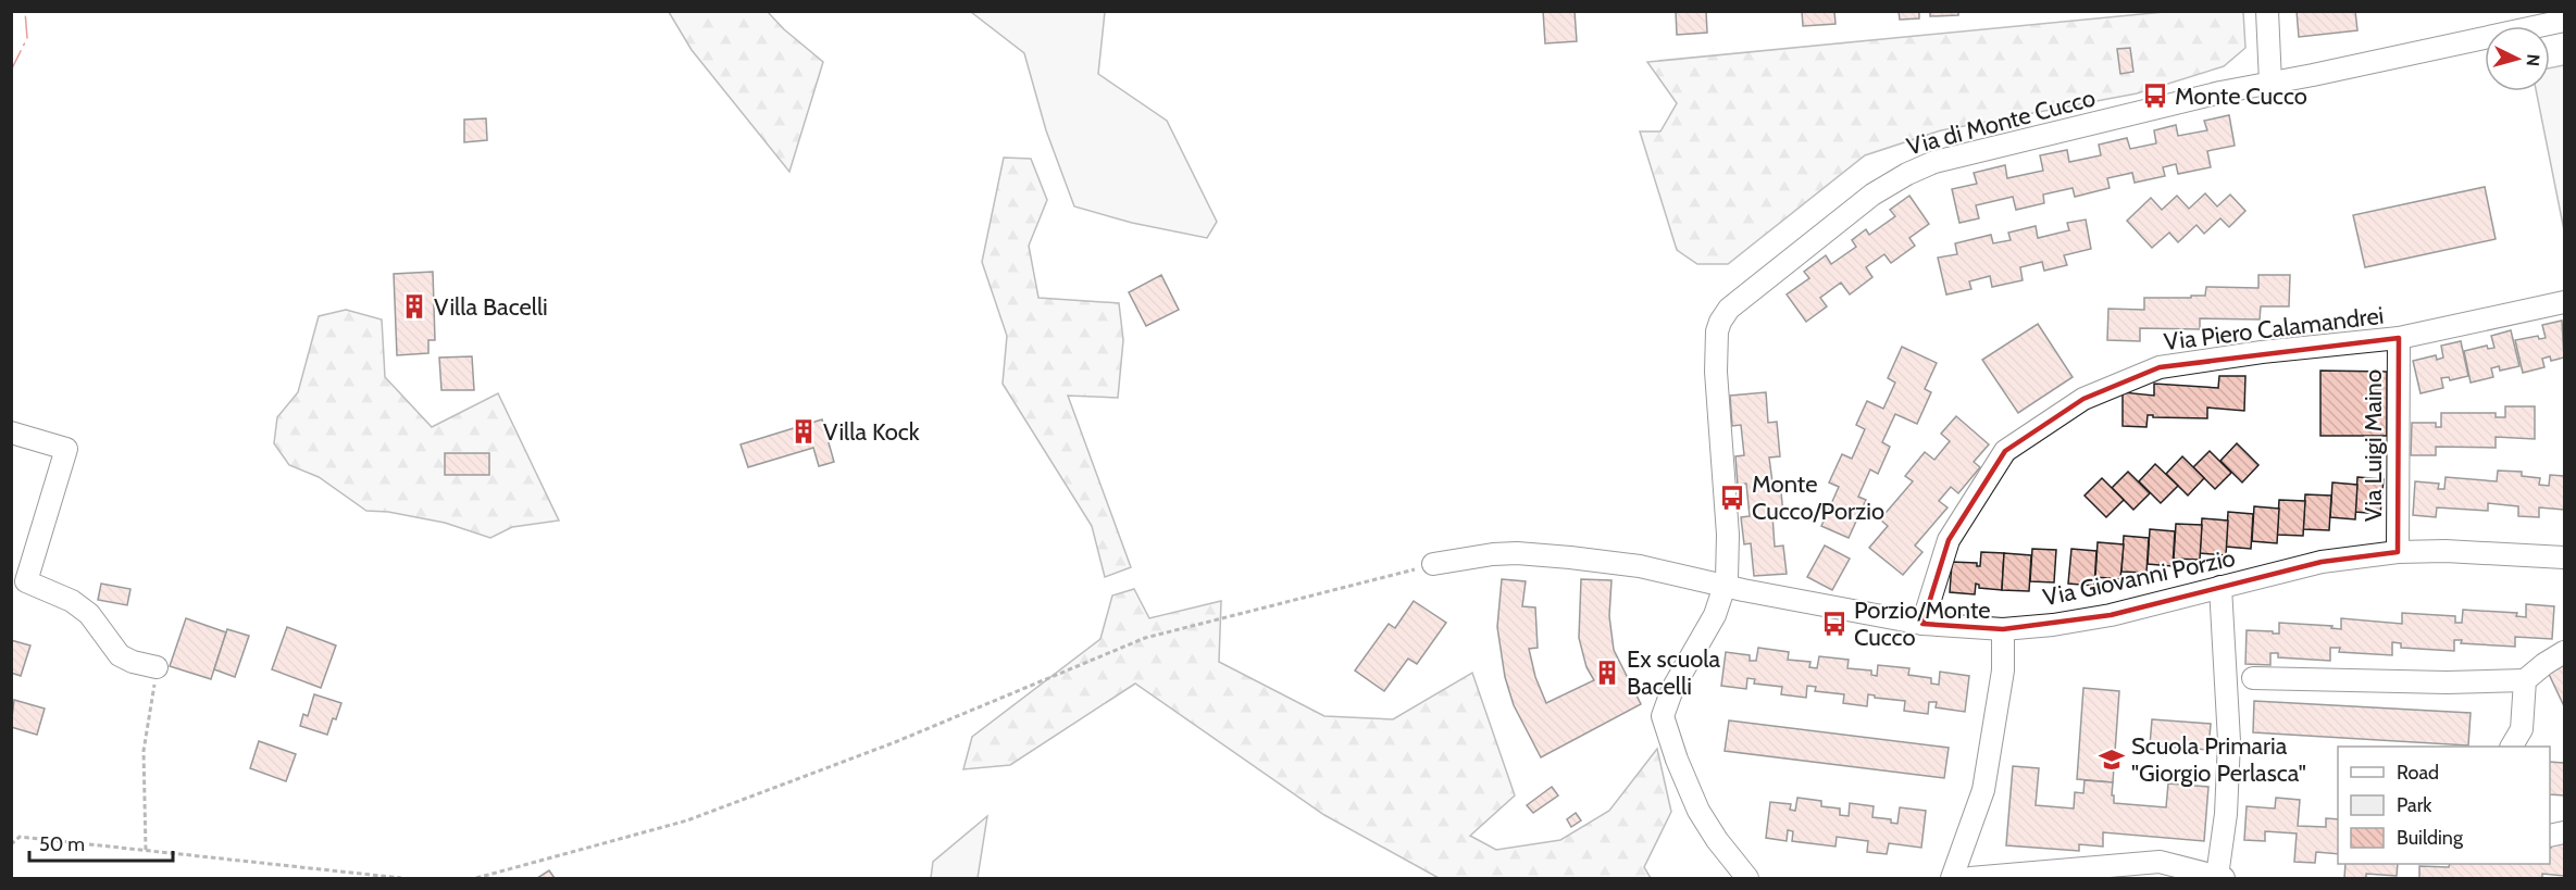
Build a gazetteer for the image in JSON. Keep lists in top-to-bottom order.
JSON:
{
  "streets": {
    "street": [
      "Via di Monte Cucco",
      "Via Piero Calamandrei",
      "Via Luigi Maino",
      "Via Giovanni Porzio"
    ]
  },
  "crossings": [
    ["Via di Monte Cucco", "Via Giovanni Porzio"],
    ["Via Piero Calamandrei", "Via Luigi Maino"],
    ["Via Piero Calamandrei", "Via Giovanni Porzio"],
    ["Via Luigi Maino", "Via Giovanni Porzio"]
  ],
  "places": {
    "bus stop": ["Monte Cucco", "Monte Cucco/Porzio", "Porzio/Monte Cucco"],
    "building": ["Villa Bacelli", "Villa Kock", "Ex scuola Bacelli"],
    "school or university": ["Scuola Primaria \"Giorgio Perlasca\""]
  },
  "legend": ["Road", "Park", "Building"],
  "scale_bar": "50 m",
  "north": "right"
}
